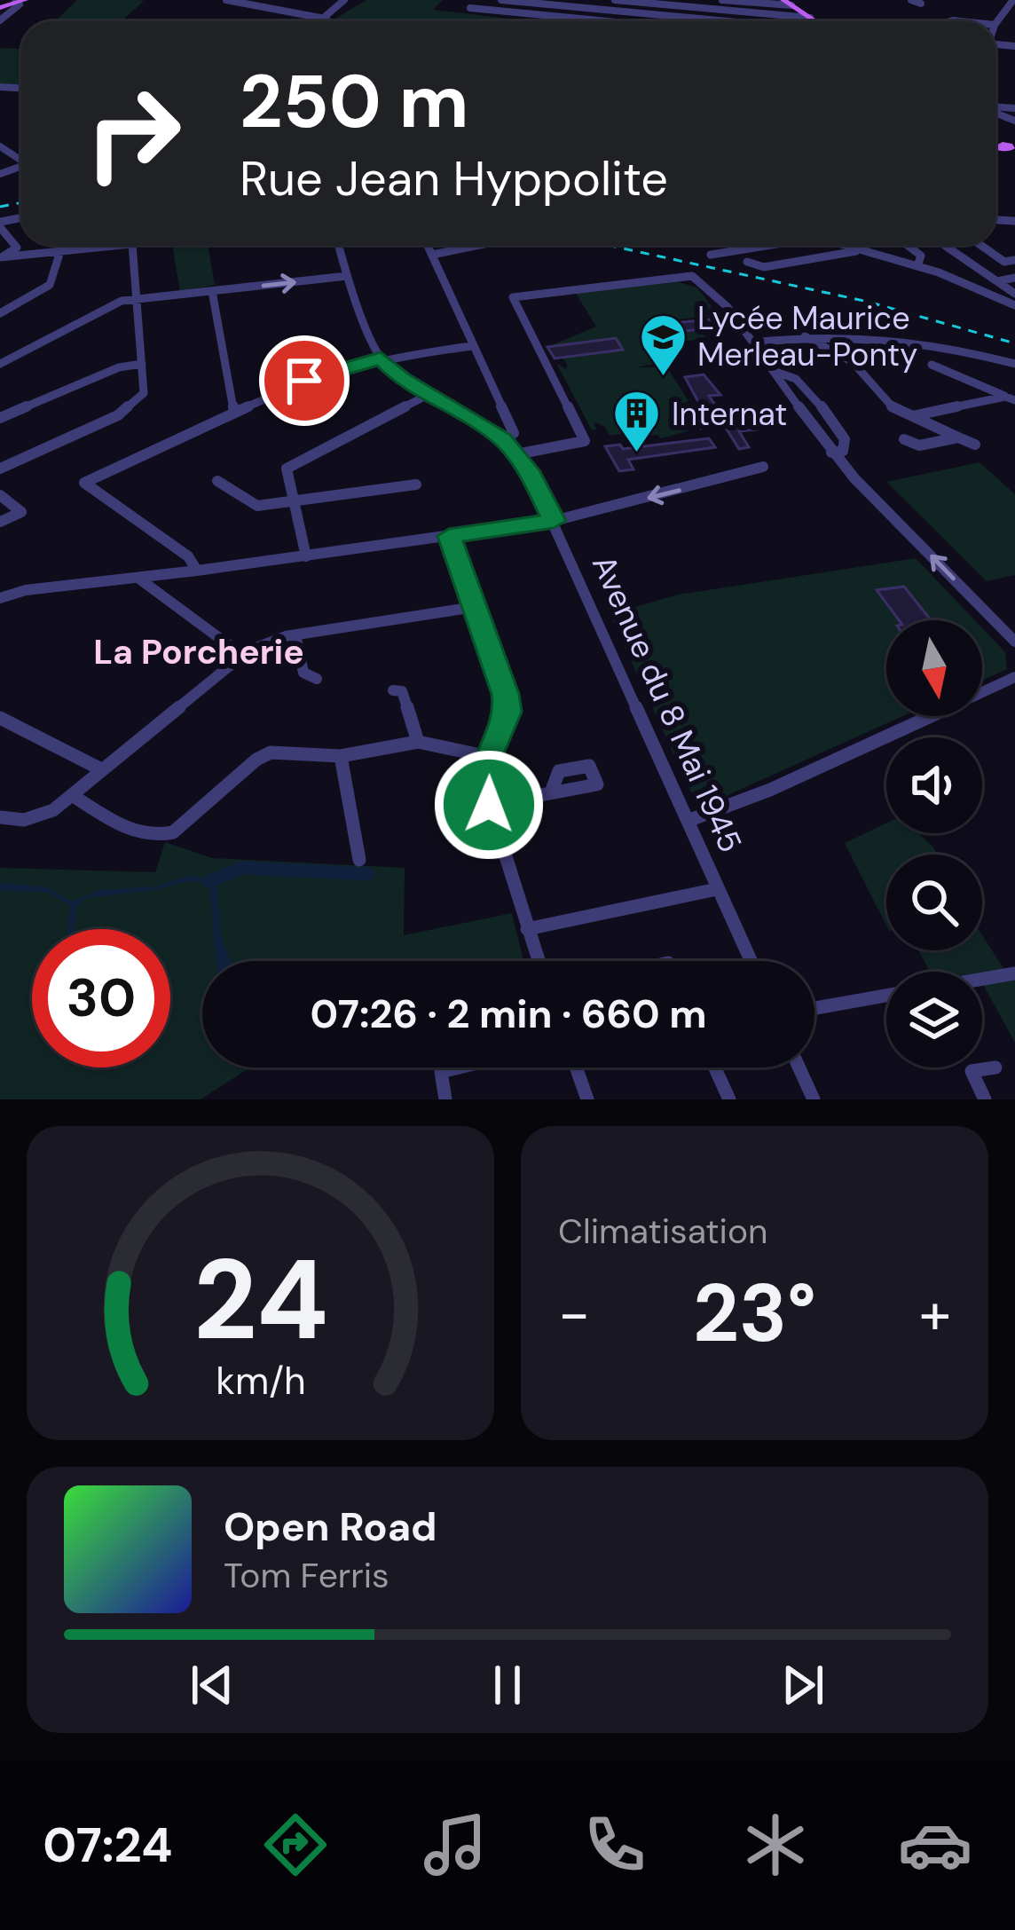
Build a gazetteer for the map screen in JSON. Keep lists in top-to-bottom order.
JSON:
{
  "streets": {
    "street": ["Avenue du 8 Mai 1945"]
  },
  "districts": ["La Porcherie"],
  "places": {
    "school or university": ["Lycée Maurice Merleau-Ponty"],
    "building": ["Internat"]
  },
  "north": "bottom",
  "page": {
    "turn": ["250 m", "Rue Jean Hyppolite"],
    "limit": "30",
    "trip": "07:26 · 2 min · 660 m",
    "tile": "Climatisation",
    "heat": ["−", "23°", "+"],
    "song": ["Open Road", "Tom Ferris"],
    "tabs": "07:24",
    "gauge": ["24", "km/h"]
  }
}
